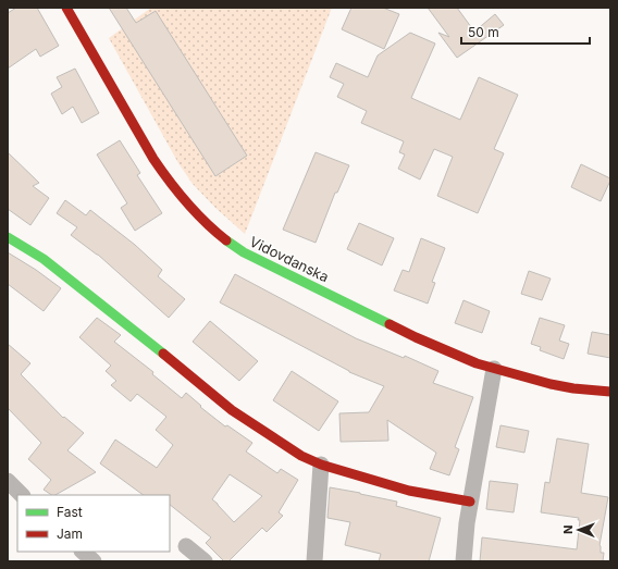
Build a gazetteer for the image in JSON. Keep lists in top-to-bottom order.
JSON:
{
  "streets": {
    "street": ["Vidovdanska"]
  },
  "legend": ["Fast", "Jam"],
  "scale_bar": "50 m",
  "north": "left"
}
